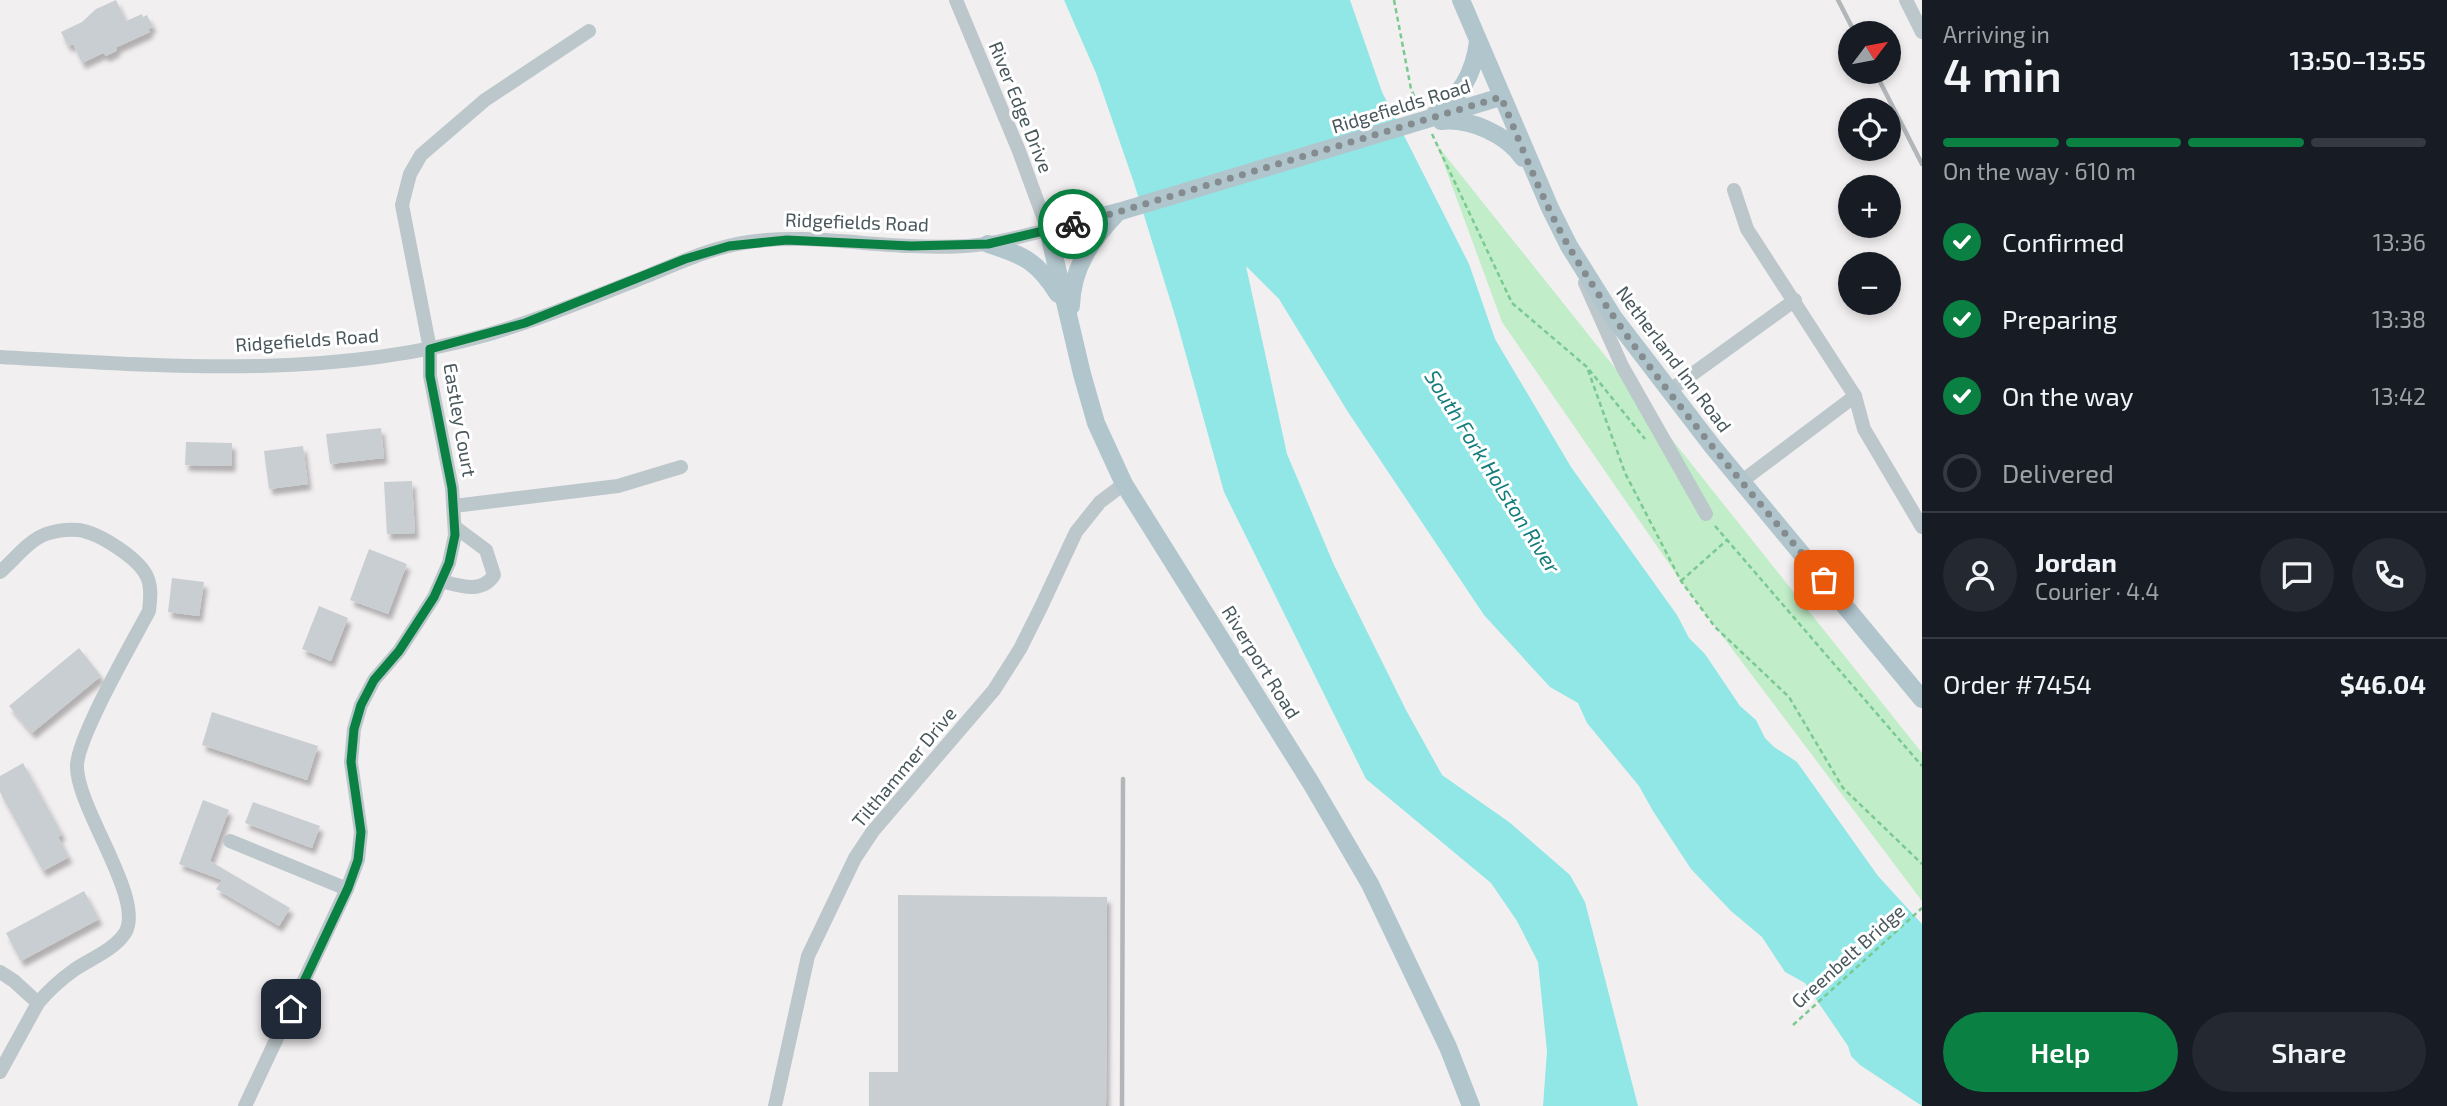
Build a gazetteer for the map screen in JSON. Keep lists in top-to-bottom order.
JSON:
{
  "streets": {
    "main road": ["Ridgefields Road", "Netherland Inn Road", "Riverport Road"],
    "street": ["River Edge Drive", "Eastley Court", "Tilthammer Drive"],
    "path": ["Greenbelt Bridge"]
  },
  "crossings": [
    ["Ridgefields Road", "River Edge Drive"],
    ["Ridgefields Road", "Netherland Inn Road"],
    ["Ridgefields Road", "Eastley Court"],
    ["Ridgefields Road", "Riverport Road"],
    ["River Edge Drive", "Riverport Road"],
    ["Riverport Road", "Tilthammer Drive"]
  ],
  "water": ["South Fork Holston River"],
  "north": "top right",
  "page": {
    "heading": ["4 min", "Arriving in", "13:50–13:55"],
    "panel": [
      "Jordan",
      "Courier · 4.4",
      "Order #7454",
      "$46.04"
    ],
    "map_buttons": ["+", "−"],
    "bar": "On the way · 610 m",
    "list": [
      ["Confirmed", "13:36"],
      ["Preparing", "13:38"],
      ["On the way", "13:42"],
      "Delivered"
    ],
    "buttons": ["Help", "Share"]
  }
}
